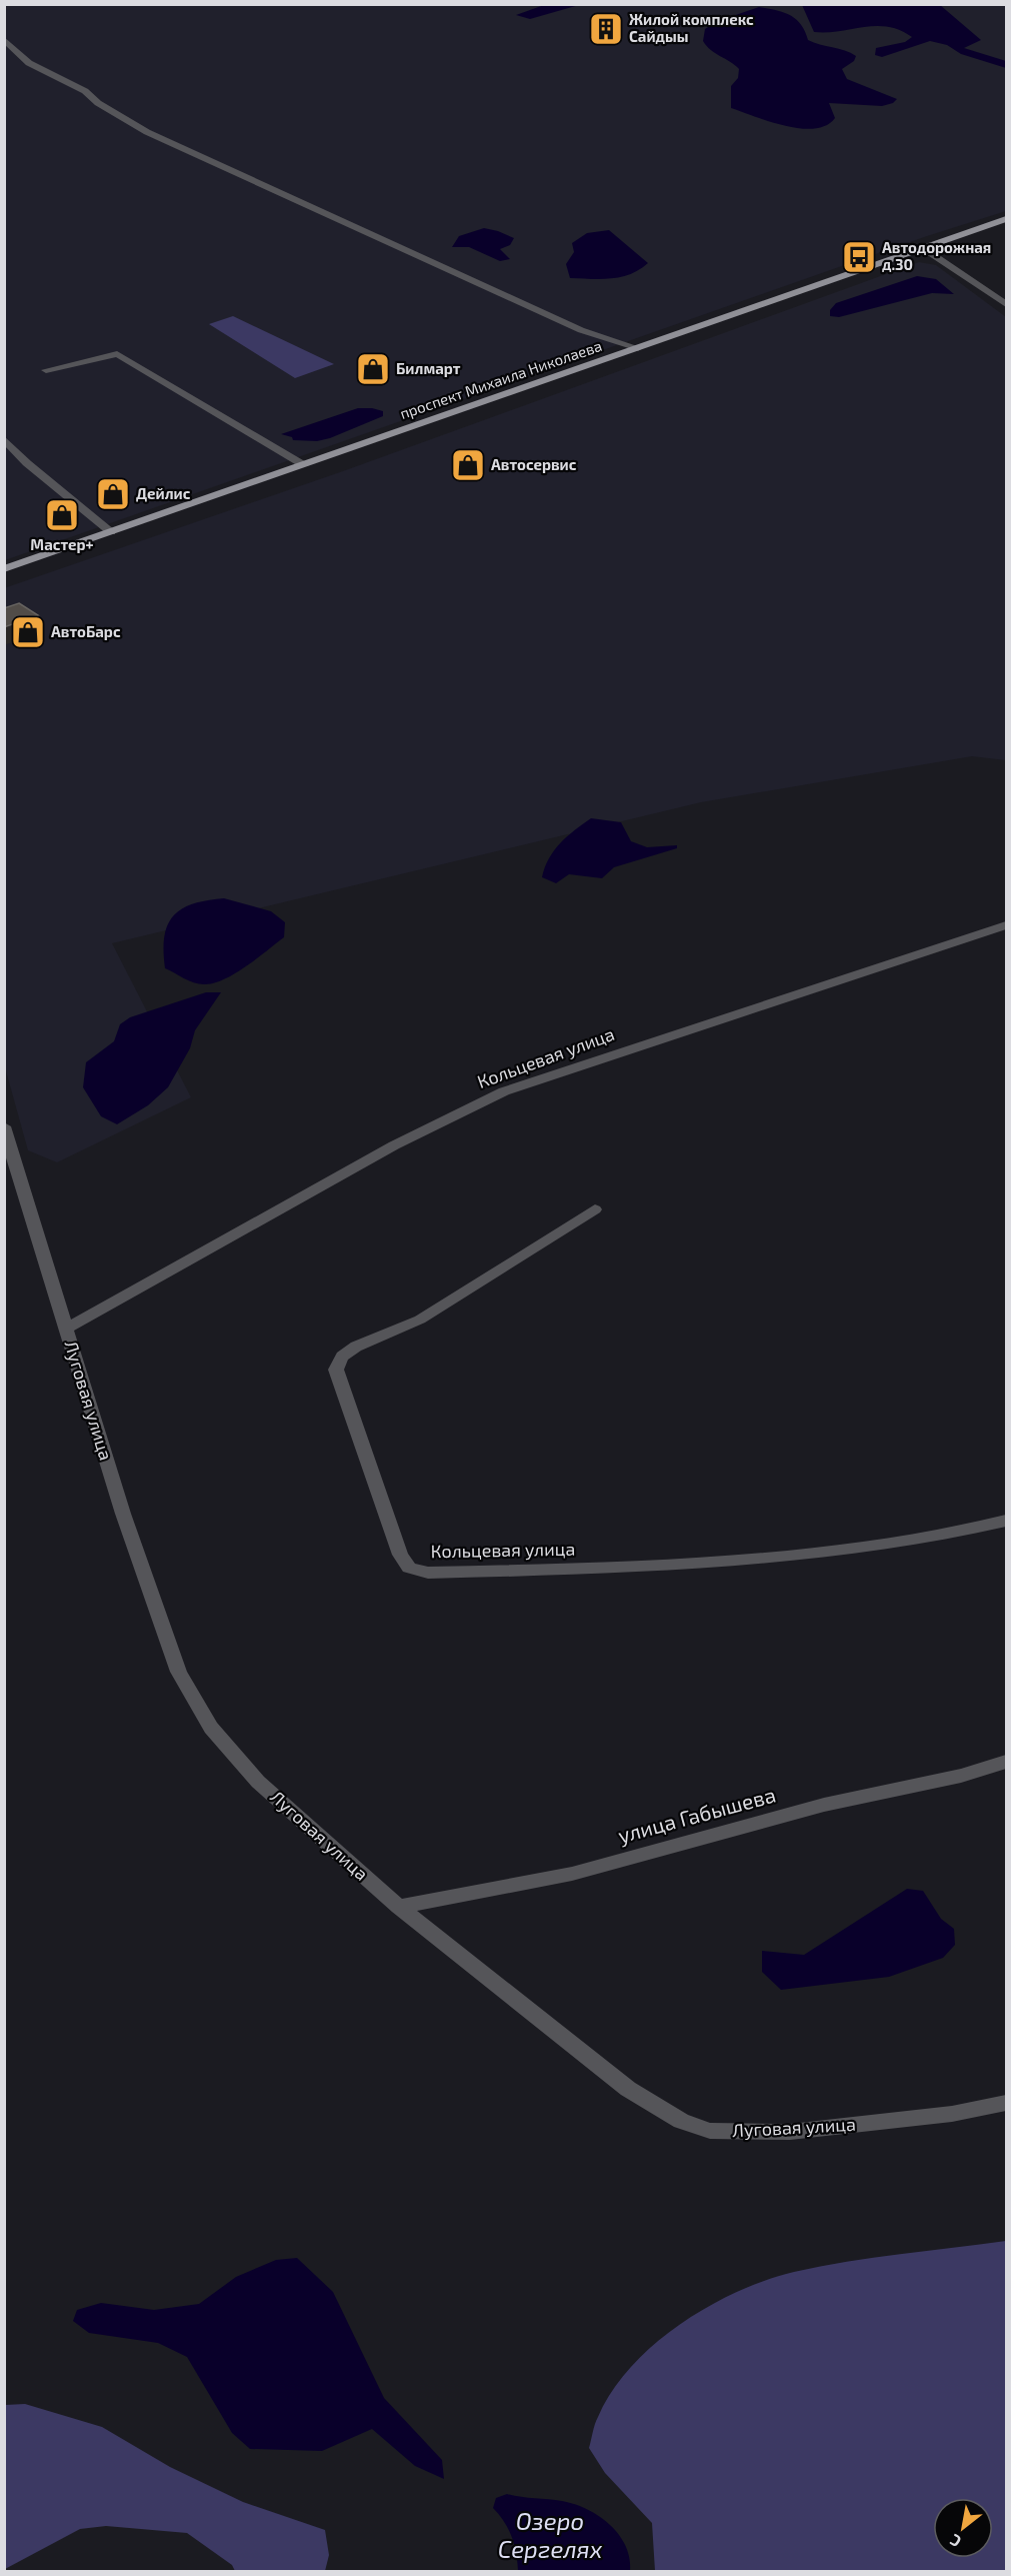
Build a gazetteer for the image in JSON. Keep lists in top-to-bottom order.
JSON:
{
  "streets": {
    "main road": ["проспект Михаила Николаева"],
    "street": ["Кольцевая улица", "Луговая улица", "улица Габышева"]
  },
  "crossings": [
    ["Кольцевая улица", "Луговая улица"],
    ["Луговая улица", "улица Габышева"]
  ],
  "water": ["Озеро Сергелях"],
  "places": {
    "building": ["Жилой комплекс Сайдыы"],
    "bus stop": ["Автодорожная д.30"],
    "shop": [
      "Билмарт",
      "Автосервис",
      "Дейлис",
      "Мастер+",
      "АвтоБарс"
    ]
  },
  "north": "bottom left"
}
